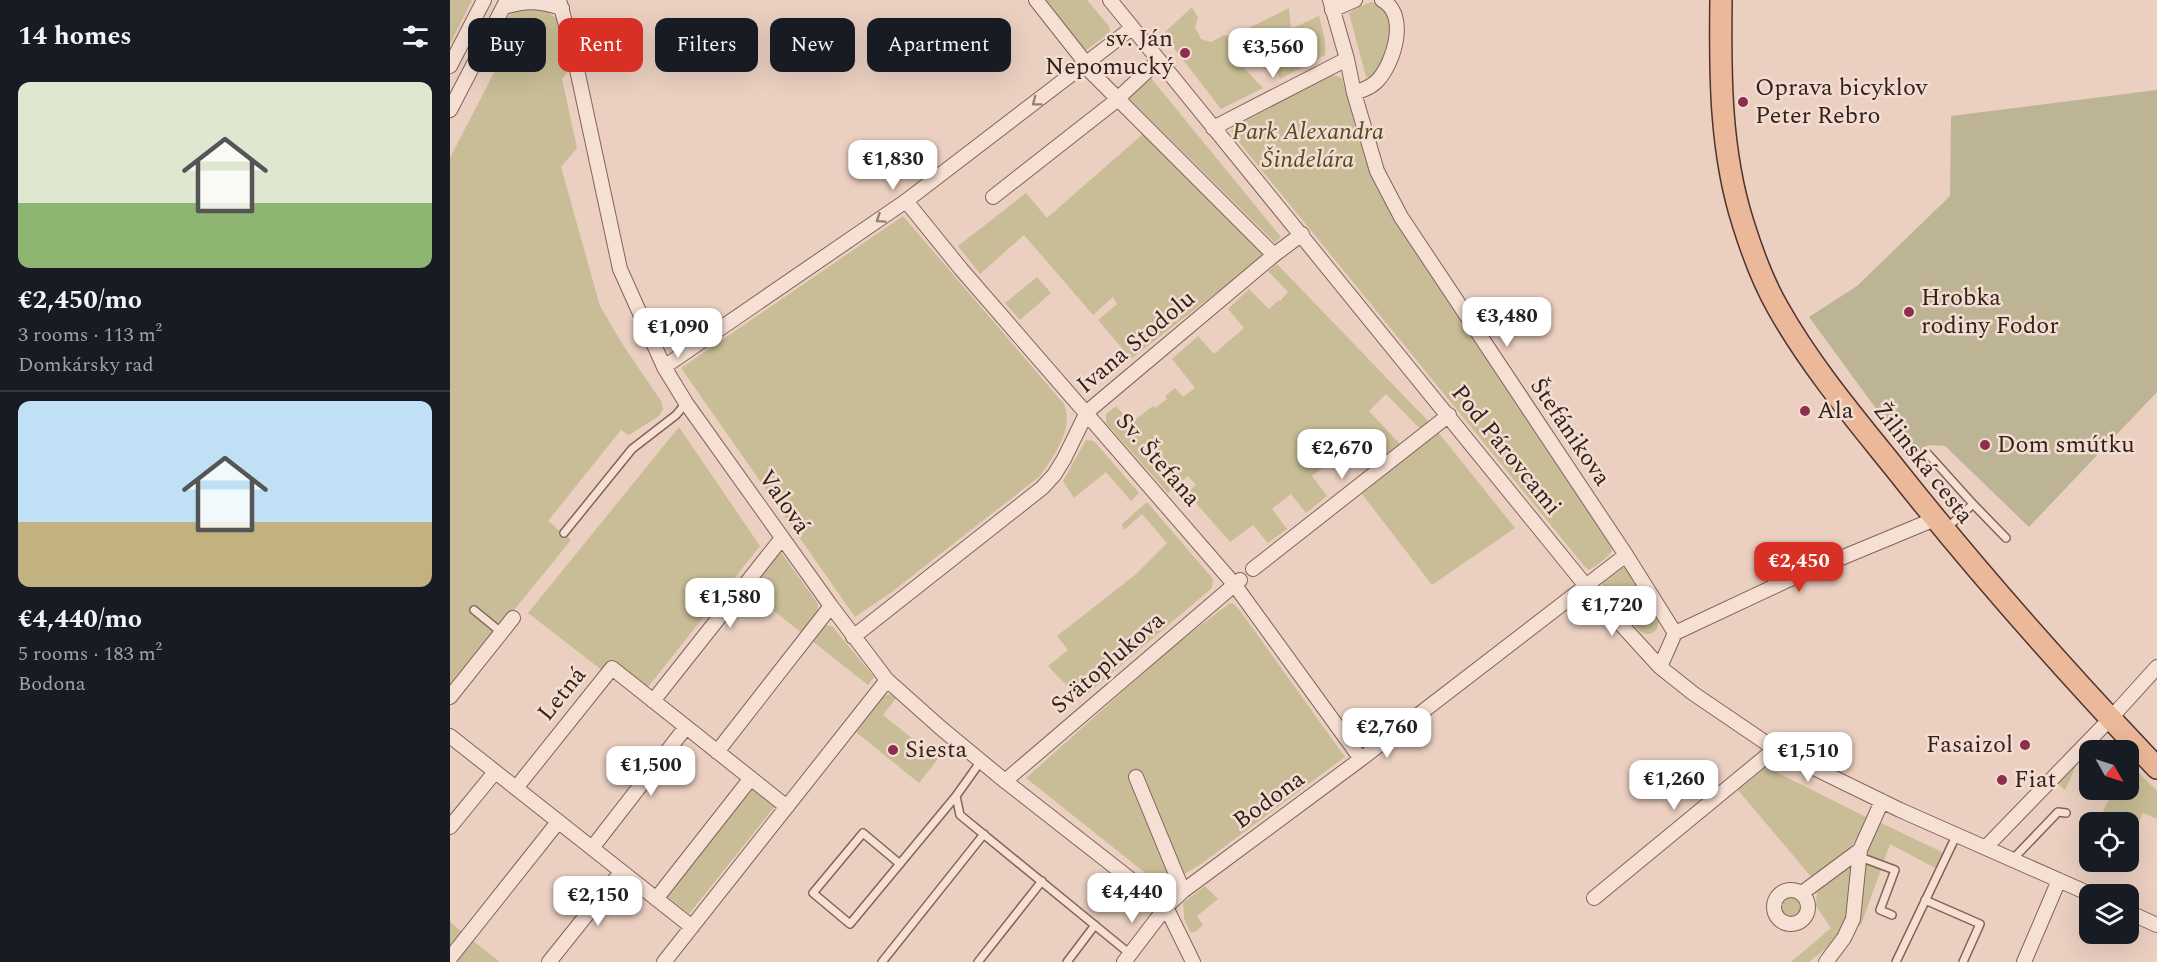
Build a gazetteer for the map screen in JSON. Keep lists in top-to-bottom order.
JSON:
{
  "streets": {
    "main road": ["Žilinská cesta"],
    "street": [
      "Ivana Stodolu",
      "Štefánikova",
      "Pod Párovcami",
      "Sv. Štefana",
      "Valová",
      "Svätoplukova",
      "Letná",
      "Bodona"
    ]
  },
  "crossings": [
    ["Ivana Stodolu", "Pod Párovcami"],
    ["Ivana Stodolu", "Sv. Štefana"],
    ["Ivana Stodolu", "Valová"],
    ["Štefánikova", "Bodona"],
    ["Pod Párovcami", "Bodona"],
    ["Sv. Štefana", "Svätoplukova"],
    ["Sv. Štefana", "Bodona"],
    ["Valová", "Svätoplukova"],
    ["Valová", "Bodona"]
  ],
  "parks": ["Park Alexandra Šindelára"],
  "places": [
    "sv. Ján Nepomucký",
    "Oprava bicyklov Peter Rebro",
    "Hrobka rodiny Fodor",
    "Ala",
    "Dom smútku",
    "Fasaizol",
    "Siesta",
    "Fiat"
  ],
  "north": "bottom right",
  "page": {
    "heading": "14 homes",
    "chip": [
      "Buy",
      "Rent",
      "Filters",
      "New",
      "Apartment"
    ],
    "price": [
      "€3,560",
      "€1,830",
      "€3,480",
      "€1,090",
      "€2,670",
      "€2,450",
      "€1,580",
      "€1,720",
      "€2,760",
      "€1,510",
      "€1,500",
      "€1,260",
      "€4,440",
      "€2,150"
    ],
    "list": [
      {
        "name": "€2,450/mo",
        "note": "3 rooms · 113 m² · Domkársky rad"
      },
      {
        "name": "€4,440/mo",
        "note": "5 rooms · 183 m² · Bodona"
      }
    ]
  }
}
